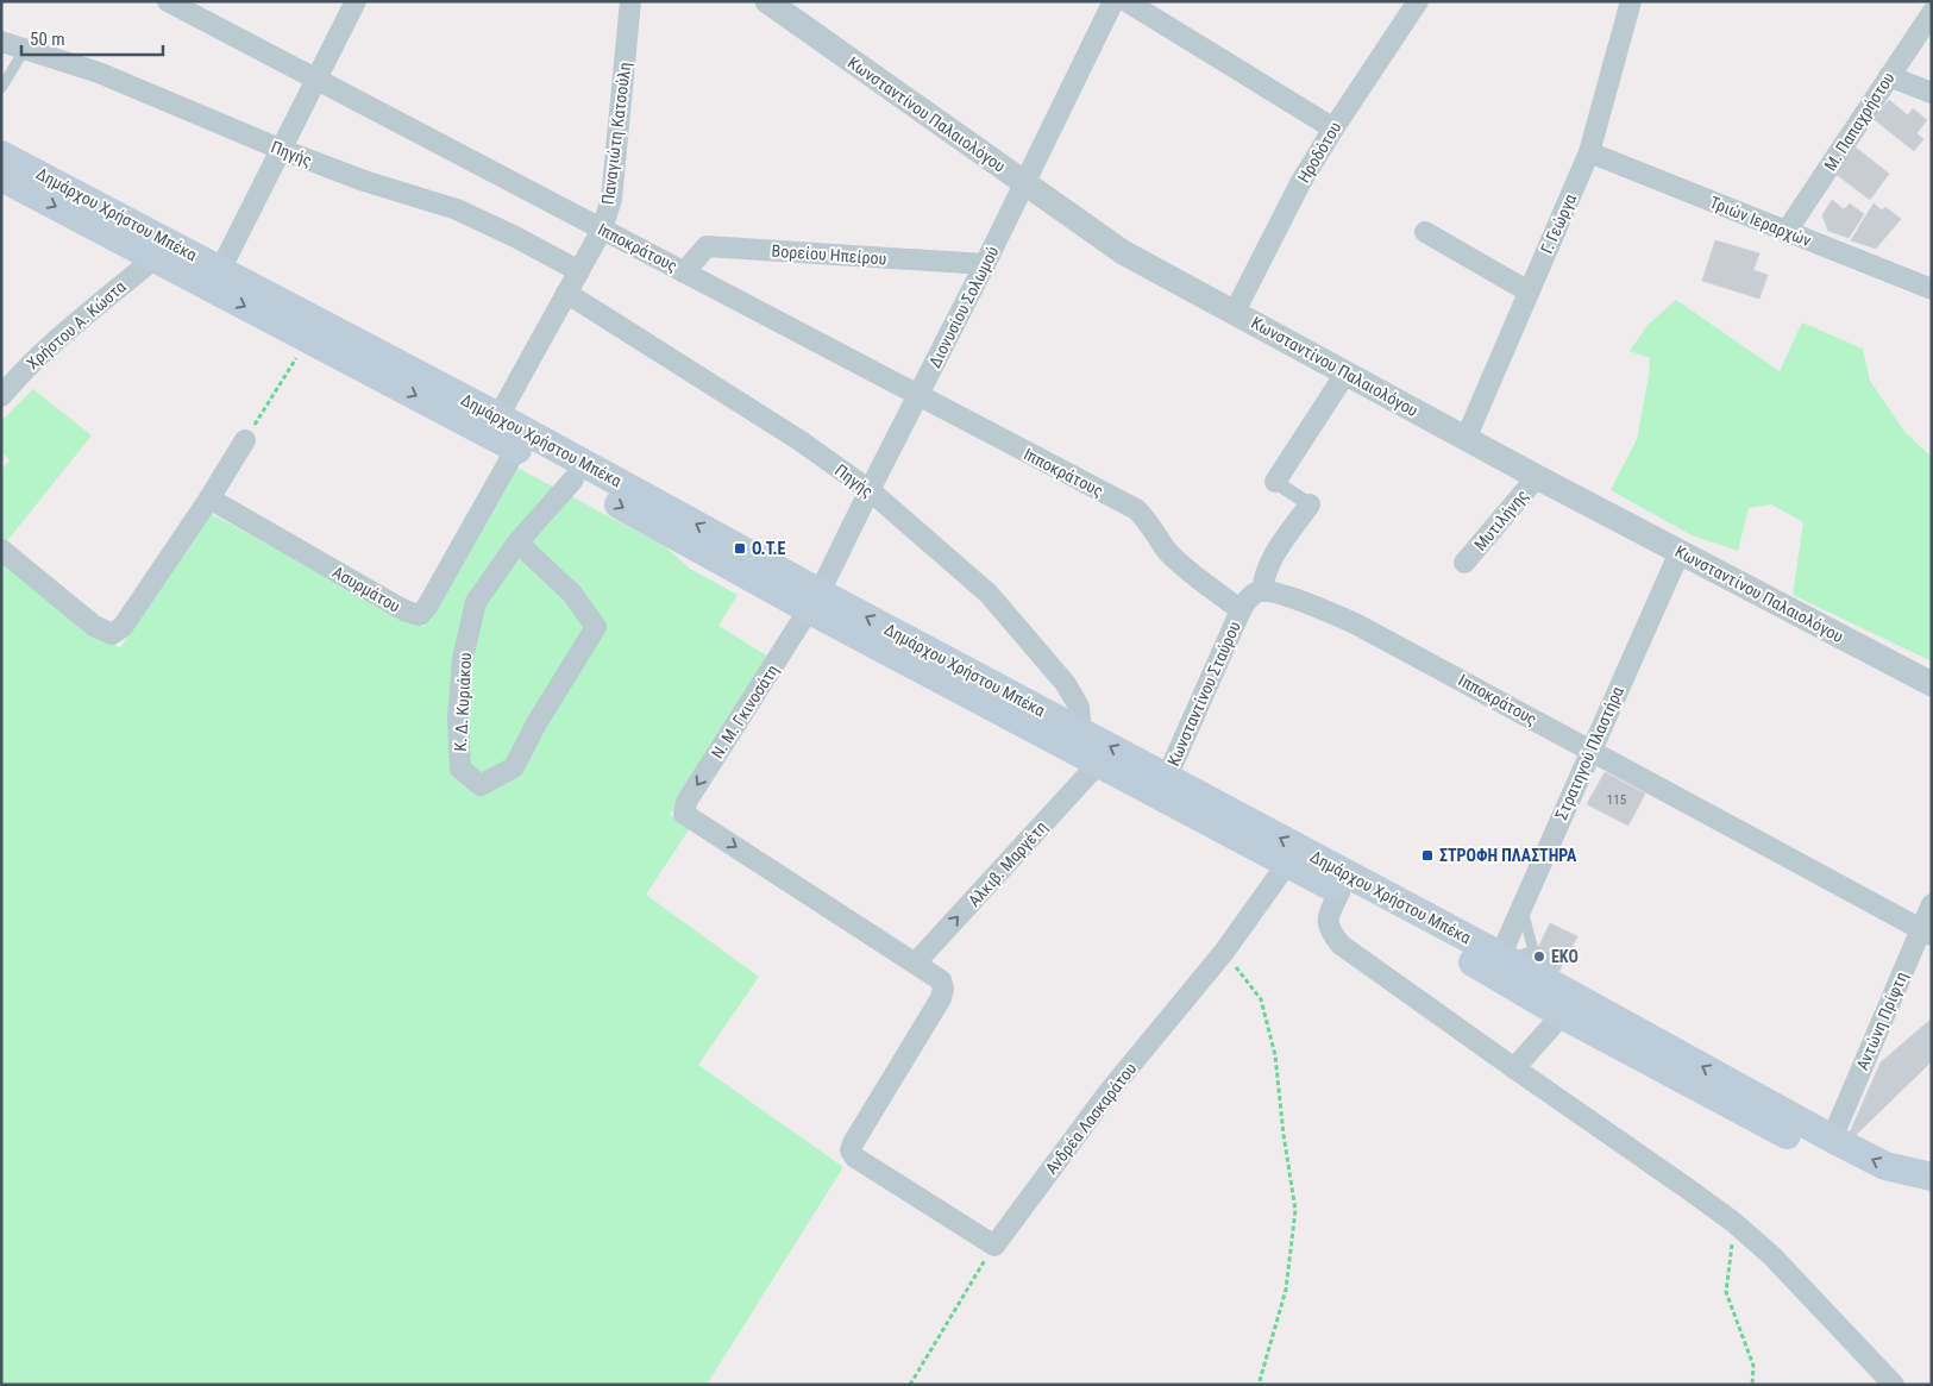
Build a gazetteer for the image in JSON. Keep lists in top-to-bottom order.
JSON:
{
  "streets": {
    "main road": ["Δημάρχου Χρήστου Μπέκα"],
    "street": [
      "Κωνσταντίνου Παλαιολόγου",
      "Μ. Παπαχρήστου",
      "Παναγιώτη Κατσούλη",
      "Ηροδότου",
      "Πηγής",
      "Τριών Ιεραρχών",
      "Γ. Γεώργα",
      "Ιπποκράτους",
      "Βορείου Ηπείρου",
      "Διονυσίου Σολωμού",
      "Χρήστου Α. Κώστα",
      "Μυτιλήνης",
      "Ασυρμάτου",
      "Κωνσταντίνου Σταύρου",
      "Κ. Δ. Κυριάκου",
      "Ν. Μ. Γκινοσάτη",
      "Στρατηγού Πλαστήρα",
      "Αλκιβ. Μαργέτη",
      "Αντώνη Πρίφτη",
      "Ανδρέα Λασκαράτου"
    ]
  },
  "crossings": [
    ["Κωνσταντίνου Παλαιολόγου", "Ηροδότου"],
    ["Κωνσταντίνου Παλαιολόγου", "Γ. Γεώργα"],
    ["Κωνσταντίνου Παλαιολόγου", "Διονυσίου Σολωμού"],
    ["Κωνσταντίνου Παλαιολόγου", "Μυτιλήνης"],
    ["Κωνσταντίνου Παλαιολόγου", "Στρατηγού Πλαστήρα"],
    ["Μ. Παπαχρήστου", "Τριών Ιεραρχών"],
    ["Παναγιώτη Κατσούλη", "Πηγής"],
    ["Παναγιώτη Κατσούλη", "Δημάρχου Χρήστου Μπέκα"],
    ["Παναγιώτη Κατσούλη", "Ιπποκράτους"],
    ["Πηγής", "Δημάρχου Χρήστου Μπέκα"],
    ["Πηγής", "Διονυσίου Σολωμού"],
    ["Δημάρχου Χρήστου Μπέκα", "Διονυσίου Σολωμού"],
    ["Δημάρχου Χρήστου Μπέκα", "Χρήστου Α. Κώστα"],
    ["Δημάρχου Χρήστου Μπέκα", "Ασυρμάτου"],
    ["Δημάρχου Χρήστου Μπέκα", "Κωνσταντίνου Σταύρου"],
    ["Δημάρχου Χρήστου Μπέκα", "Κ. Δ. Κυριάκου"],
    ["Δημάρχου Χρήστου Μπέκα", "Ν. Μ. Γκινοσάτη"],
    ["Δημάρχου Χρήστου Μπέκα", "Στρατηγού Πλαστήρα"],
    ["Δημάρχου Χρήστου Μπέκα", "Αλκιβ. Μαργέτη"],
    ["Δημάρχου Χρήστου Μπέκα", "Αντώνη Πρίφτη"],
    ["Δημάρχου Χρήστου Μπέκα", "Ανδρέα Λασκαράτου"],
    ["Τριών Ιεραρχών", "Γ. Γεώργα"],
    ["Ιπποκράτους", "Βορείου Ηπείρου"],
    ["Ιπποκράτους", "Διονυσίου Σολωμού"],
    ["Ιπποκράτους", "Κωνσταντίνου Σταύρου"],
    ["Ιπποκράτους", "Στρατηγού Πλαστήρα"],
    ["Ιπποκράτους", "Αντώνη Πρίφτη"],
    ["Βορείου Ηπείρου", "Διονυσίου Σολωμού"],
    ["Διονυσίου Σολωμού", "Ν. Μ. Γκινοσάτη"],
    ["Ν. Μ. Γκινοσάτη", "Αλκιβ. Μαργέτη"]
  ],
  "one_way": ["Αλκιβ. Μαργέτη"],
  "places": {
    "transit": ["Ο.Τ.Ε", "ΣΤΡΟΦΗ ΠΛΑΣΤΗΡΑ"],
    "other": ["ΕΚΟ"]
  },
  "house_numbers": ["115"],
  "scale_bar": "50 m"
}
